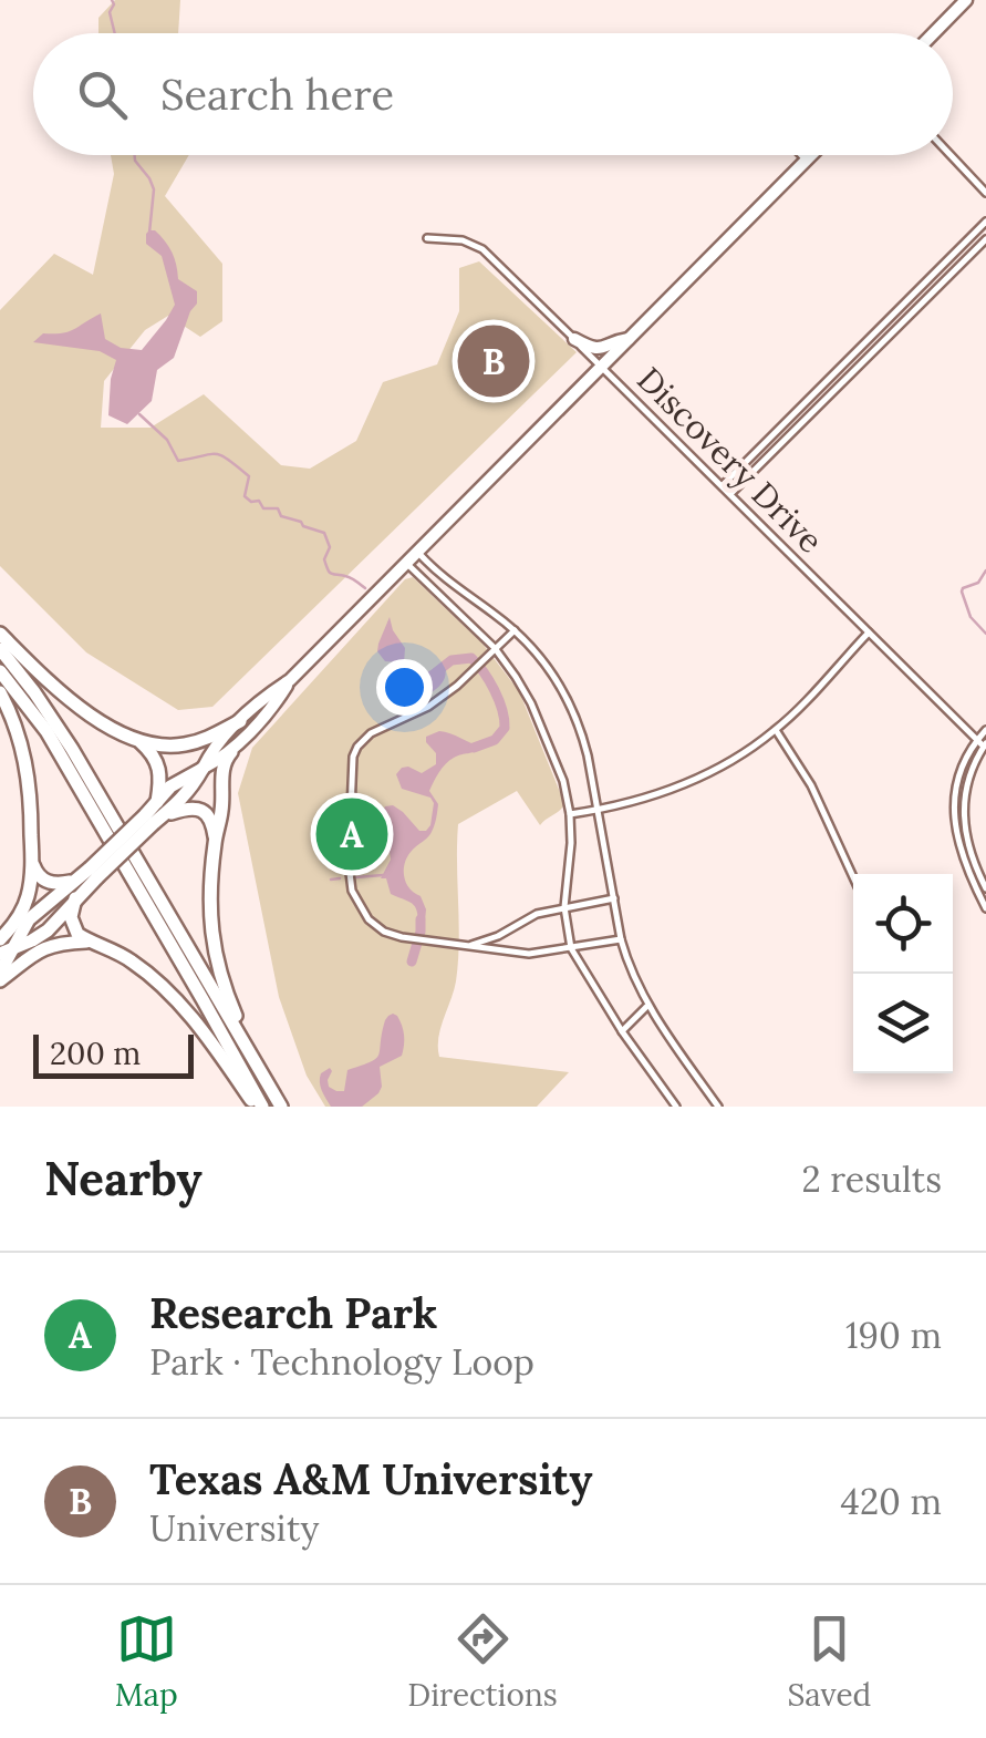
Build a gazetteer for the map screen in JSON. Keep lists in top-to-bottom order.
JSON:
{
  "streets": {
    "street": ["Discovery Drive"]
  },
  "scale_bar": "200 m",
  "page": {
    "search": "Search here",
    "pins": ["B", "A"],
    "scale": "200 m",
    "heading": ["Nearby", "2 results"],
    "list": [
      {
        "mark": "A",
        "name": "Research Park",
        "note": "Park · Technology Loop",
        "value": "190 m"
      },
      {
        "mark": "B",
        "name": "Texas A&M University",
        "note": "University",
        "value": "420 m"
      }
    ],
    "nav": ["Map", "Directions", "Saved"]
  }
}
